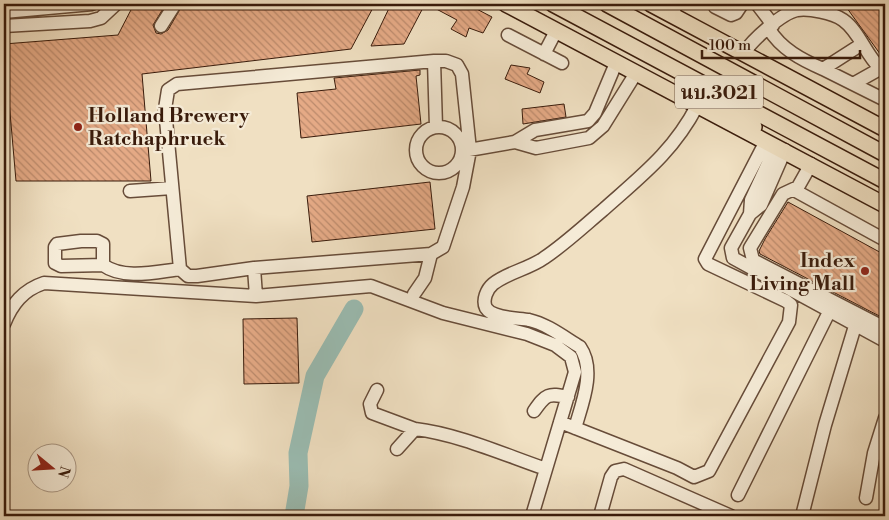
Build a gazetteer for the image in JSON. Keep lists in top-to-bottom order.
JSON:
{
  "streets": {
    "main road": ["นบ.3021"]
  },
  "places": ["Holland Brewery Ratchaphruek", "Index Living Mall"],
  "scale_bar": "100 m",
  "north": "right"
}
